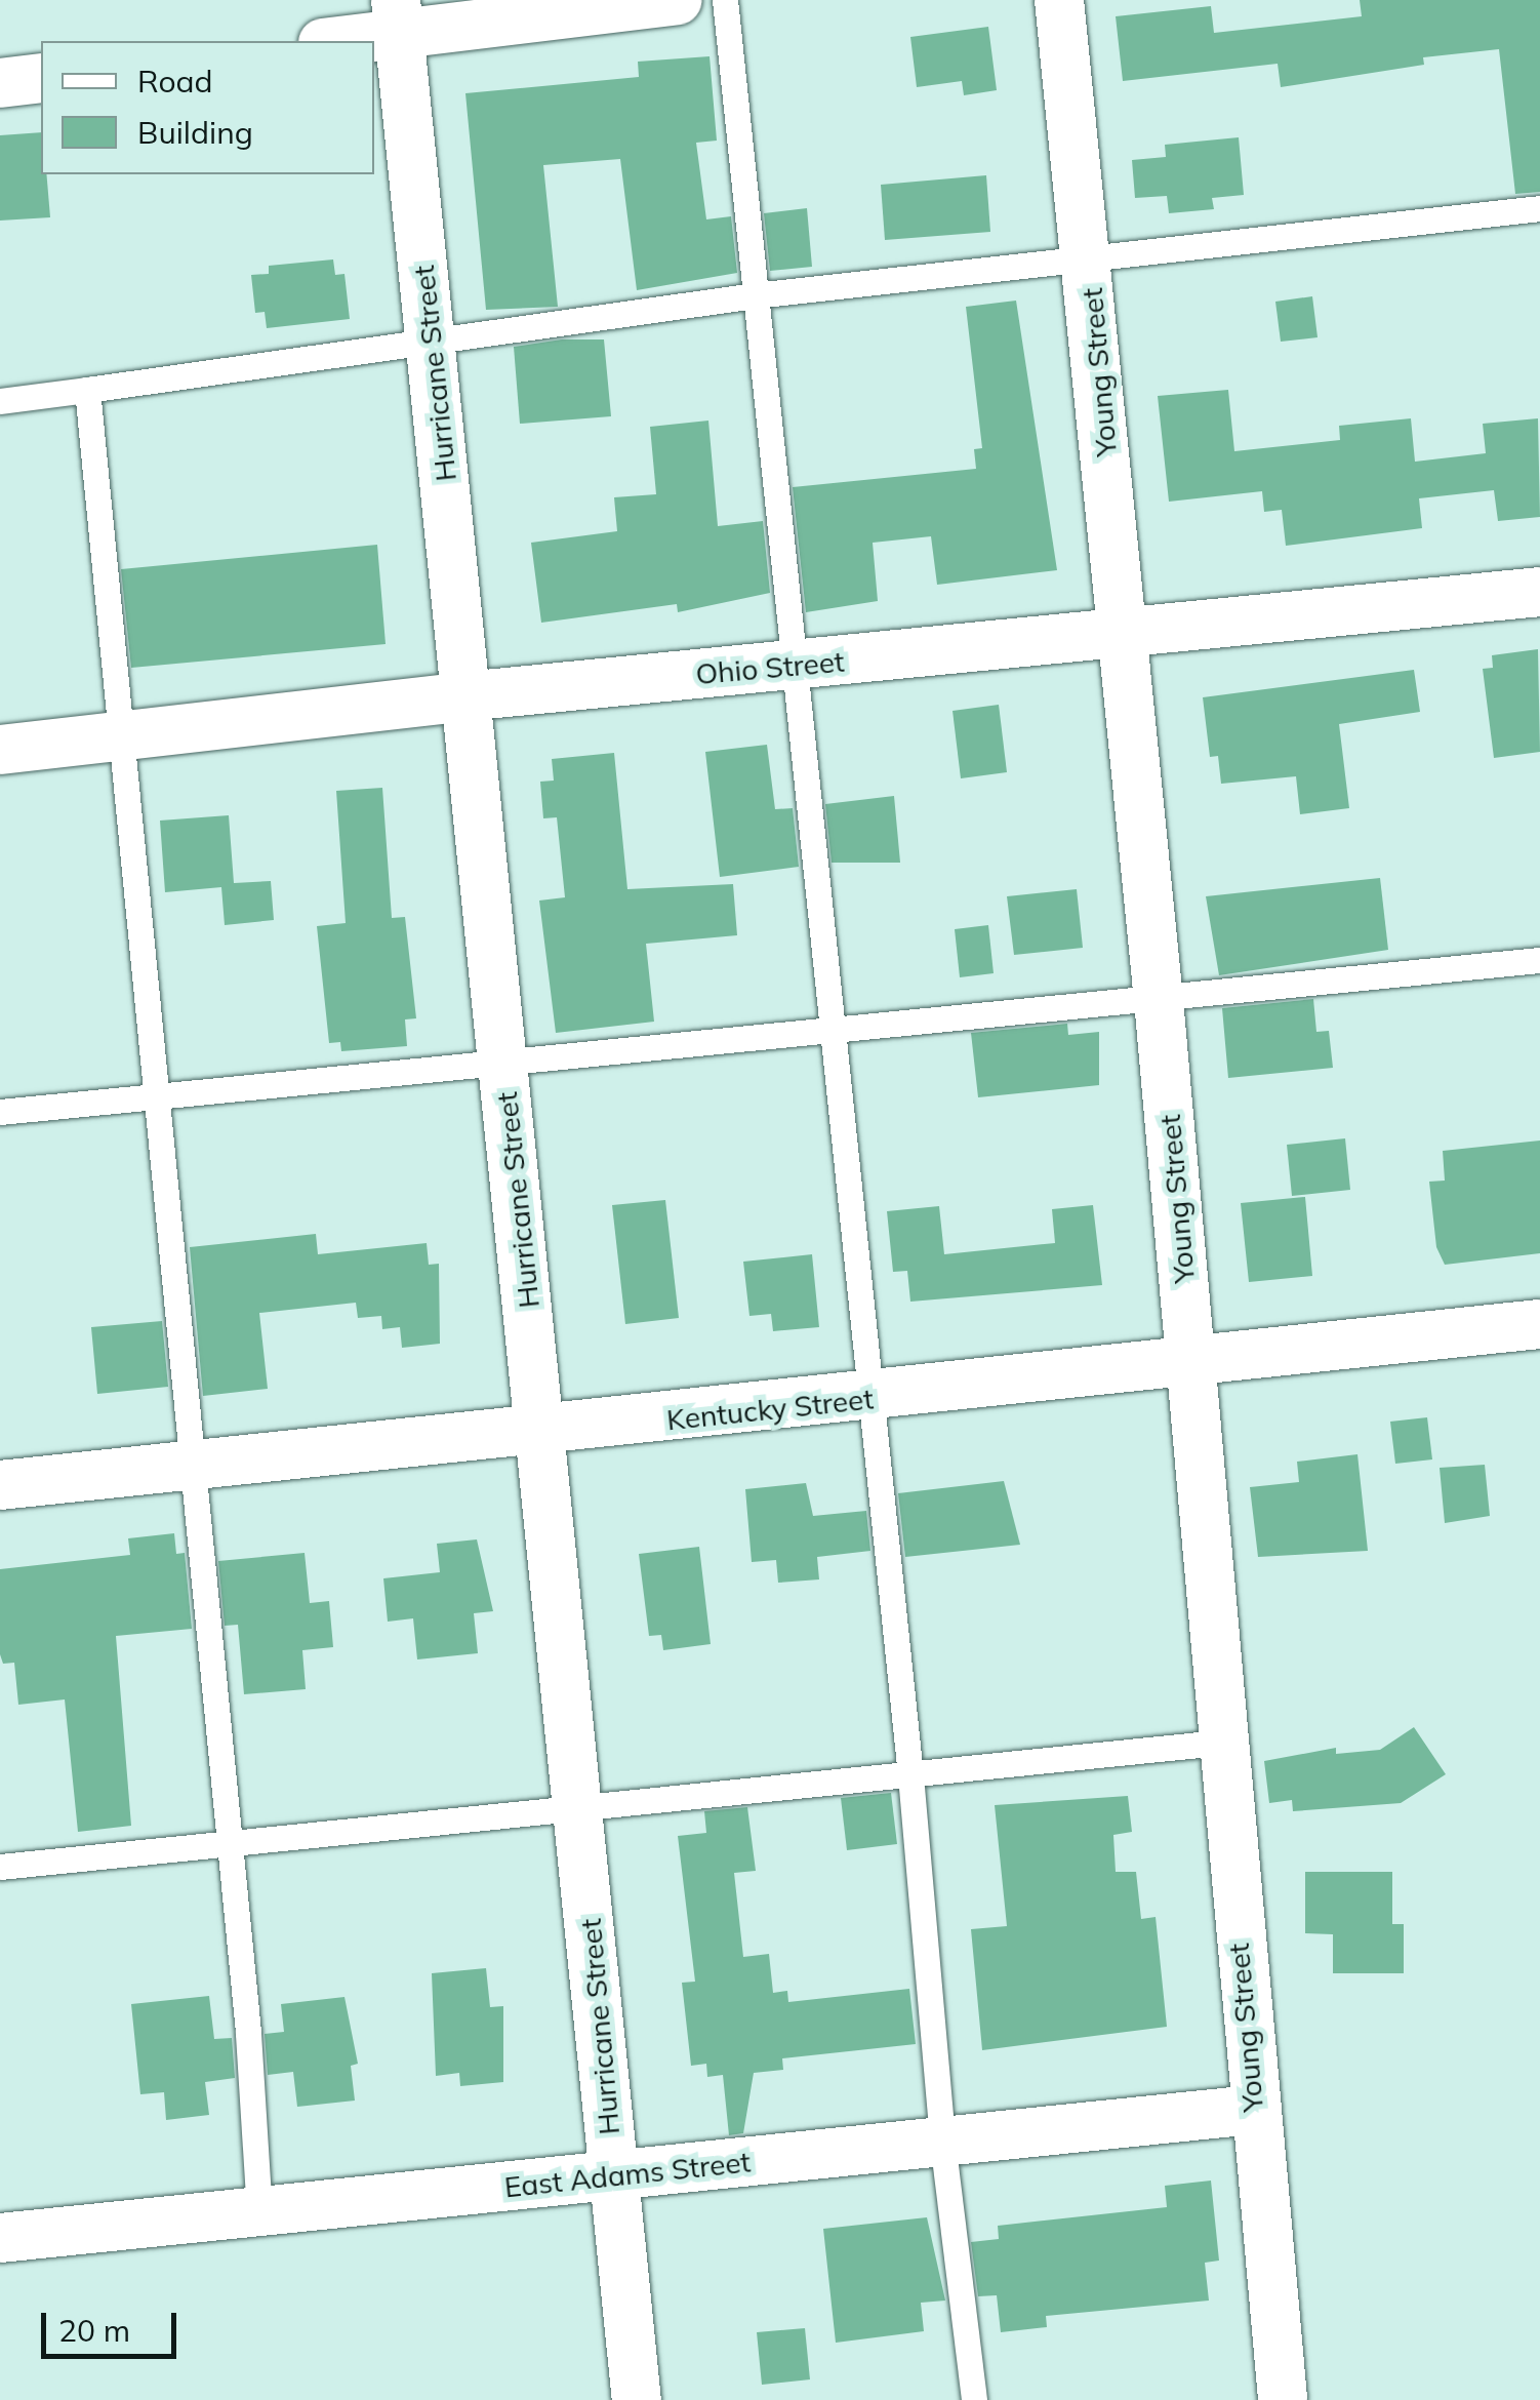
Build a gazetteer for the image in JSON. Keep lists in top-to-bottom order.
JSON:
{
  "streets": {
    "street": [
      "Young Street",
      "Hurricane Street",
      "Ohio Street",
      "Kentucky Street",
      "East Adams Street"
    ]
  },
  "crossings": [
    ["Young Street", "Ohio Street"],
    ["Young Street", "Kentucky Street"],
    ["Young Street", "East Adams Street"],
    ["Hurricane Street", "Ohio Street"],
    ["Hurricane Street", "Kentucky Street"],
    ["Hurricane Street", "East Adams Street"]
  ],
  "legend": ["Road", "Building"],
  "scale_bar": "20 m"
}
